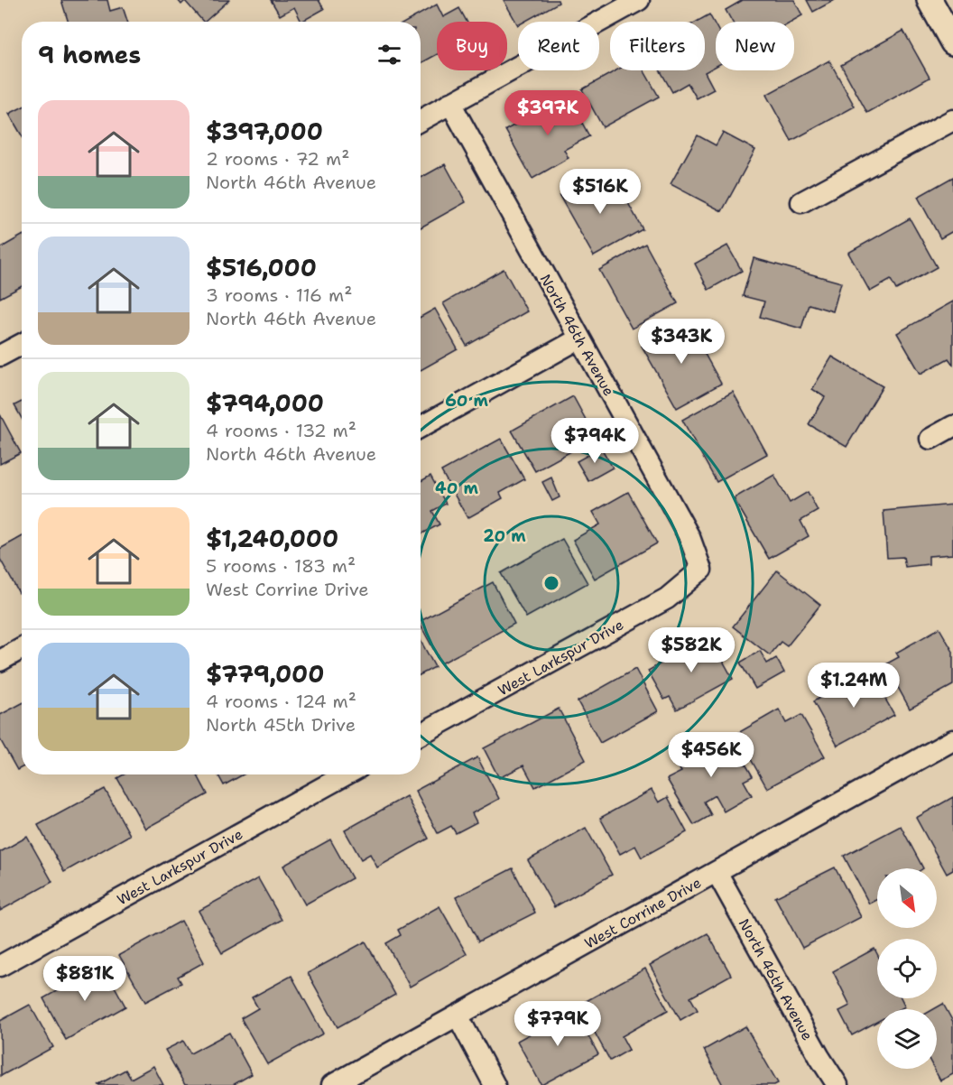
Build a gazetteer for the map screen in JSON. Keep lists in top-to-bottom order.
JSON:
{
  "streets": {
    "street": ["North 46th Avenue", "West Larkspur Drive", "West Corrine Drive"]
  },
  "crossings": [
    ["North 46th Avenue", "West Larkspur Drive"],
    ["North 46th Avenue", "West Corrine Drive"]
  ],
  "north": "bottom right",
  "page": {
    "chip": [
      "Buy",
      "Rent",
      "Filters",
      "New"
    ],
    "heading": "9 homes",
    "list": [
      {
        "name": "$397,000",
        "note": "2 rooms · 72 m² · North 46th Avenue"
      },
      {
        "name": "$516,000",
        "note": "3 rooms · 116 m² · North 46th Avenue"
      },
      {
        "name": "$794,000",
        "note": "4 rooms · 132 m² · North 46th Avenue"
      },
      {
        "name": "$1,240,000",
        "note": "5 rooms · 183 m² · West Corrine Drive"
      },
      {
        "name": "$779,000",
        "note": "4 rooms · 124 m² · North 45th Drive"
      }
    ],
    "price": [
      "$397K",
      "$516K",
      "$343K",
      "$794K",
      "$582K",
      "$1.24M",
      "$456K",
      "$881K",
      "$779K"
    ]
  },
  "rings": ["60 m", "40 m", "20 m"]
}
